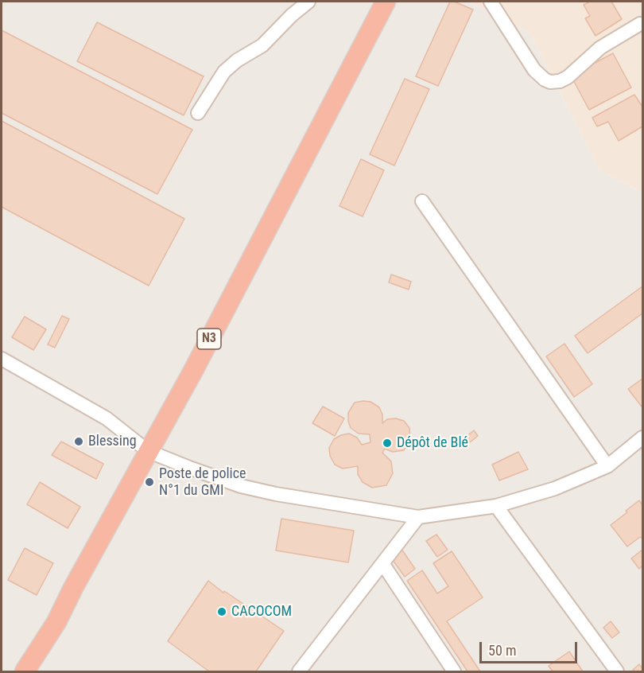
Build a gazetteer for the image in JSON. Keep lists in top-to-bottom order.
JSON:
{
  "streets": {
    "highway": ["N3"]
  },
  "places": [
    "Blessing",
    "Dépôt de Blé",
    "Poste de police N°1 du GMI",
    "CACOCOM"
  ],
  "scale_bar": "50 m"
}
